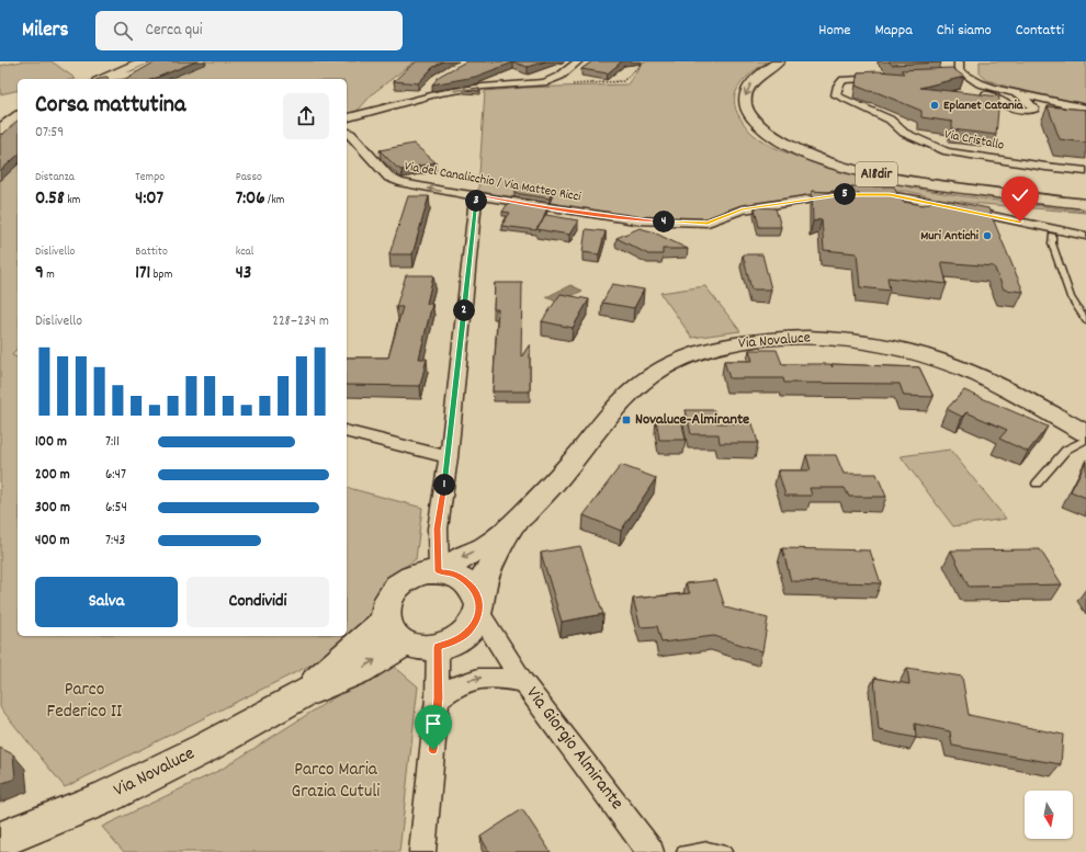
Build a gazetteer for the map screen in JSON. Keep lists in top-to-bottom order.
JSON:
{
  "streets": {
    "main road": ["A18dir", "Via Novaluce"],
    "street": ["Via Cristallo", "Via del Canalicchio / Via Matteo Ricci", "Via Giorgio Almirante"]
  },
  "parks": ["Parco Federico II", "Parco Maria Grazia Cutuli"],
  "places": {
    "other": ["Eplanet Catania", "Muri Antichi"],
    "transit": ["Novaluce-Almirante"]
  },
  "north": "bottom",
  "page": {
    "header": "Milers",
    "search": "Cerca qui",
    "nav": [
      "Home",
      "Mappa",
      "Chi siamo",
      "Contatti"
    ],
    "heading": ["Corsa mattutina", "07:59"],
    "stats": [
      ["Distanza", "0.58 km"],
      ["Tempo", "4:07"],
      ["Passo", "7:06 /km"],
      ["Dislivello", "9 m"],
      ["Battito", "171 bpm"],
      ["kcal", "43"]
    ],
    "pins": [
      "5",
      "3",
      "4",
      "2",
      "1"
    ],
    "chart": ["Dislivello", "228–234 m"],
    "list": [
      {
        "name": "100 m",
        "note": "7:11"
      },
      {
        "name": "200 m",
        "note": "6:47"
      },
      {
        "name": "300 m",
        "note": "6:54"
      },
      {
        "name": "400 m",
        "note": "7:43"
      }
    ],
    "buttons": ["Salva", "Condividi"]
  }
}
